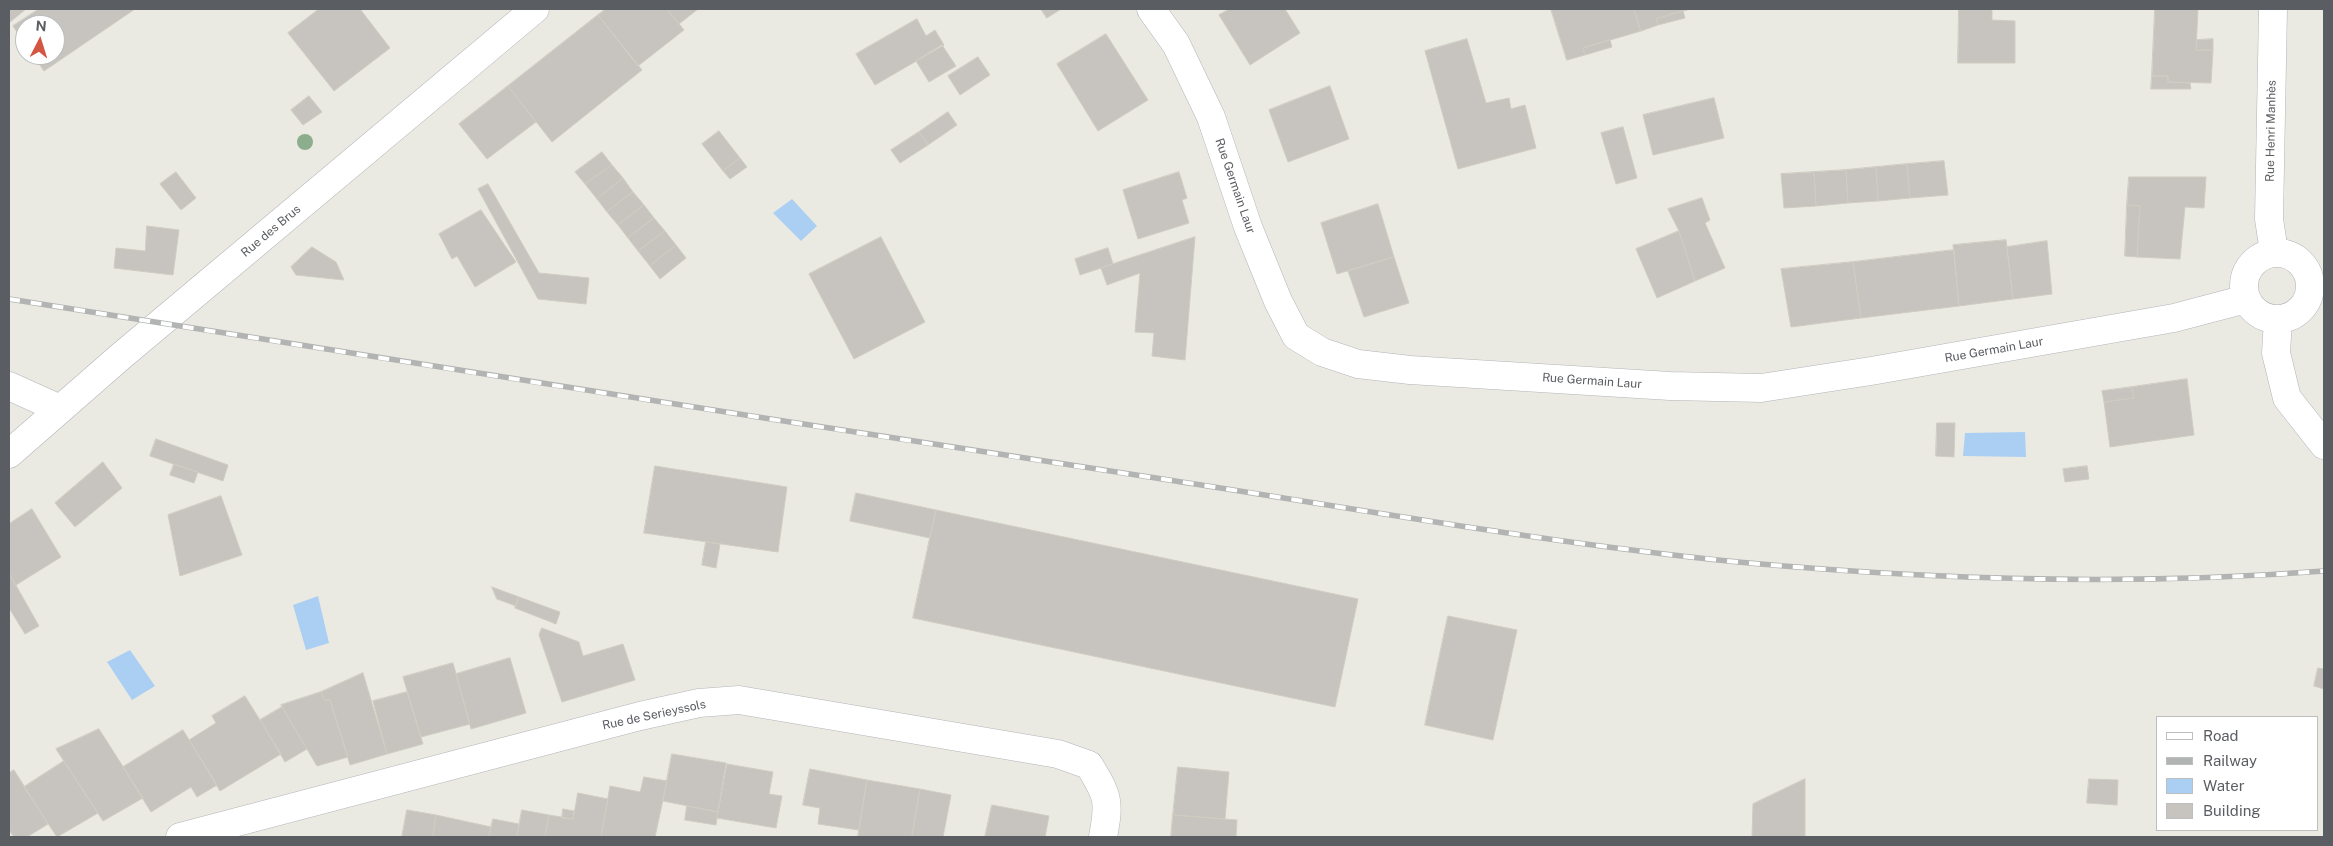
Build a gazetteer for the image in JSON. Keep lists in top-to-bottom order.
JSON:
{
  "streets": {
    "street": [
      "Rue Henri Manhès",
      "Rue Germain Laur",
      "Rue des Brus",
      "Rue de Serieyssols"
    ]
  },
  "crossings": [
    ["Rue Henri Manhès", "Rue Germain Laur"]
  ],
  "legend": [
    "Road",
    "Railway",
    "Water",
    "Building"
  ],
  "north": "top"
}
